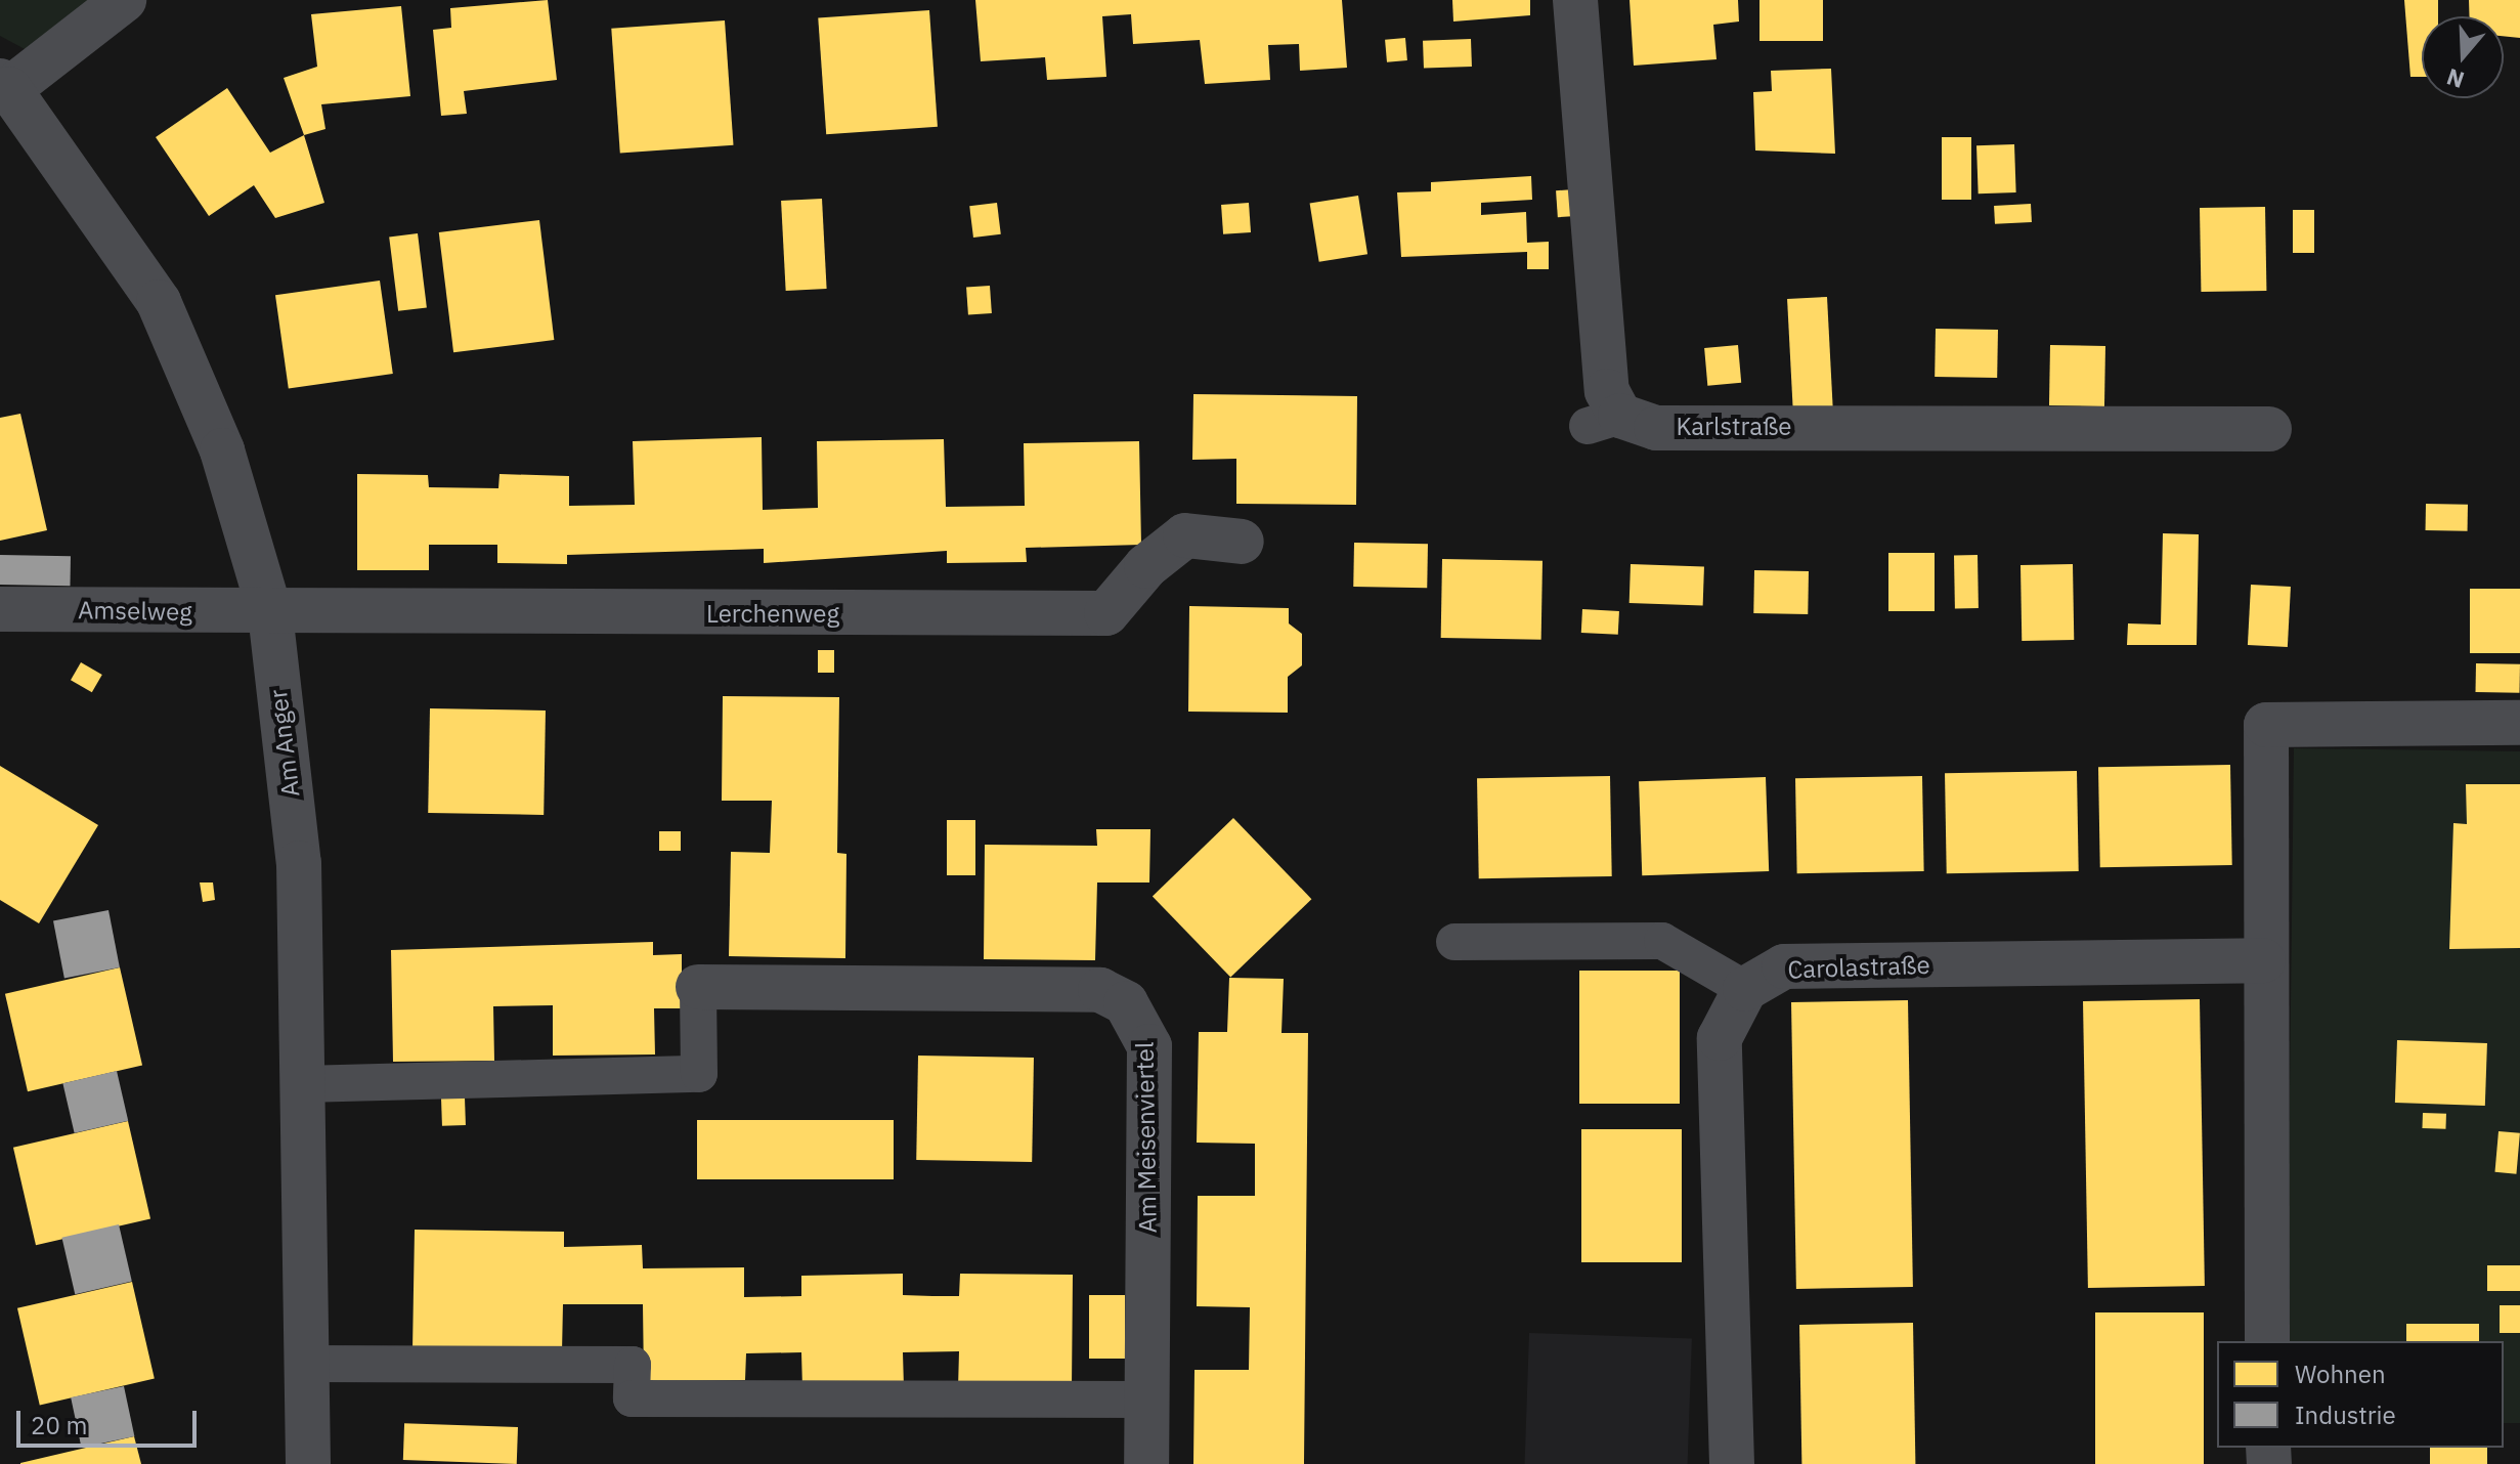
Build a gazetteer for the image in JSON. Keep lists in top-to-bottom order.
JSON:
{
  "streets": {
    "street": [
      "Karlstraße",
      "Amselweg",
      "Lerchenweg",
      "Am Anger",
      "Carolastraße",
      "Am Meisenviertel"
    ]
  },
  "crossings": [
    ["Amselweg", "Lerchenweg"],
    ["Amselweg", "Am Anger"],
    ["Lerchenweg", "Am Anger"]
  ],
  "legend": ["Wohnen", "Industrie"],
  "scale_bar": "20 m",
  "north": "bottom"
}
